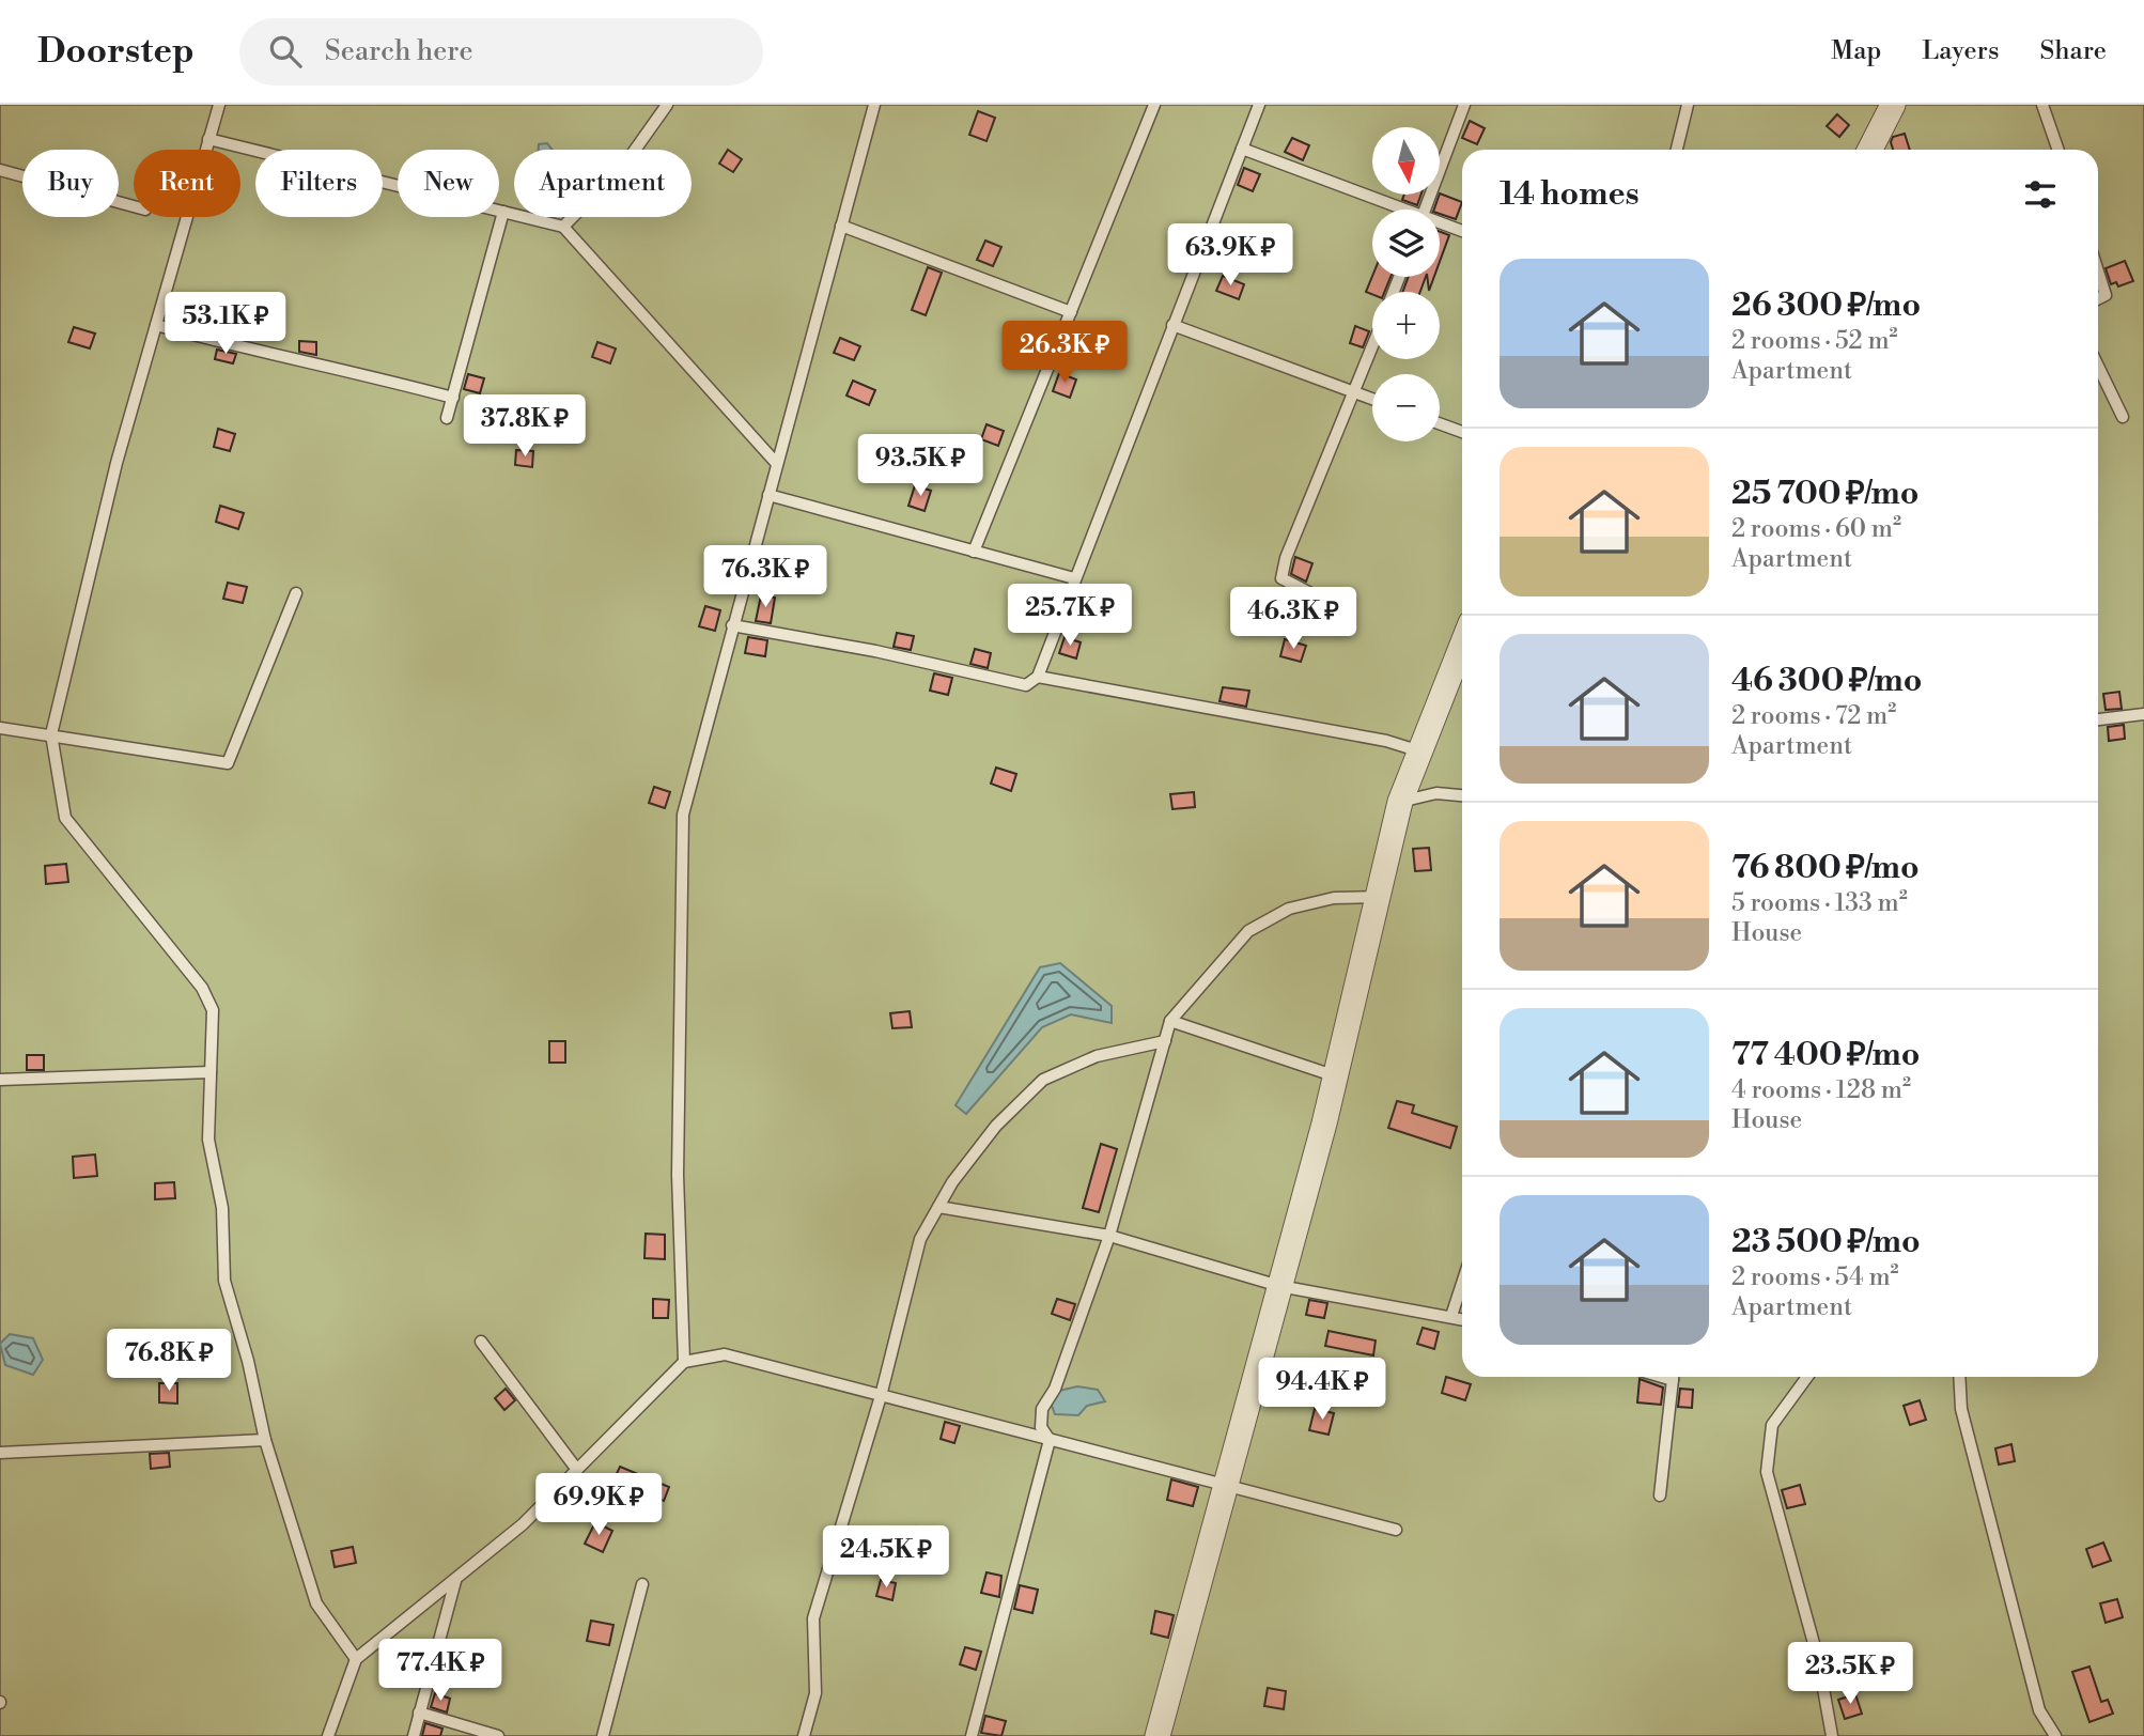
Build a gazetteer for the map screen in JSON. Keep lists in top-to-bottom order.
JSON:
{
  "north": "bottom",
  "page": {
    "header": "Doorstep",
    "search": "Search here",
    "nav": ["Map", "Layers", "Share"],
    "map_buttons": ["+", "−"],
    "chip": [
      "Buy",
      "Rent",
      "Filters",
      "New",
      "Apartment"
    ],
    "heading": "14 homes",
    "price": [
      "63.9K ₽",
      "53.1K ₽",
      "26.3K ₽",
      "37.8K ₽",
      "93.5K ₽",
      "76.3K ₽",
      "25.7K ₽",
      "46.3K ₽",
      "76.8K ₽",
      "94.4K ₽",
      "69.9K ₽",
      "24.5K ₽",
      "77.4K ₽",
      "23.5K ₽"
    ],
    "list": [
      {
        "name": "26 300 ₽/mo",
        "note": "2 rooms · 52 m² · Apartment"
      },
      {
        "name": "25 700 ₽/mo",
        "note": "2 rooms · 60 m² · Apartment"
      },
      {
        "name": "46 300 ₽/mo",
        "note": "2 rooms · 72 m² · Apartment"
      },
      {
        "name": "76 800 ₽/mo",
        "note": "5 rooms · 133 m² · House"
      },
      {
        "name": "77 400 ₽/mo",
        "note": "4 rooms · 128 m² · House"
      },
      {
        "name": "23 500 ₽/mo",
        "note": "2 rooms · 54 m² · Apartment"
      }
    ]
  }
}
